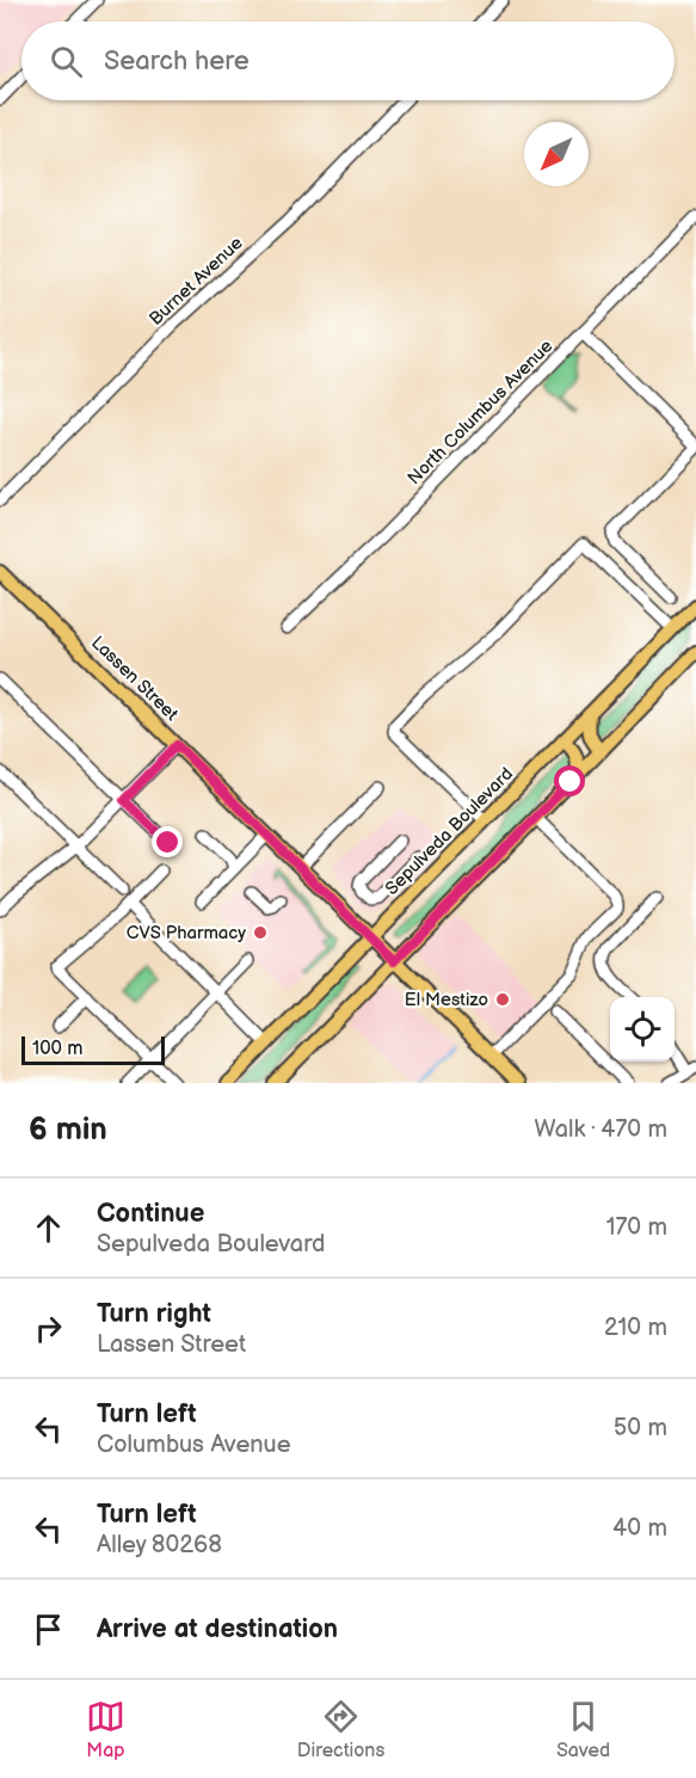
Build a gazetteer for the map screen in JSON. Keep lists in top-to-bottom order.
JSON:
{
  "streets": {
    "main road": ["Lassen Street", "Sepulveda Boulevard"],
    "street": ["Burnet Avenue", "North Columbus Avenue"]
  },
  "crossings": [
    ["Lassen Street", "Sepulveda Boulevard"]
  ],
  "places": ["CVS Pharmacy", "El Mestizo"],
  "scale_bar": "100 m",
  "north": "bottom left",
  "page": {
    "search": "Search here",
    "scale": "100 m",
    "heading": ["6 min", "Walk · 470 m"],
    "list": [
      ["Continue", "Sepulveda Boulevard", "170 m"],
      ["Turn right", "Lassen Street", "210 m"],
      ["Turn left", "Columbus Avenue", "50 m"],
      ["Turn left", "Alley 80268", "40 m"],
      "Arrive at destination"
    ],
    "nav": ["Map", "Directions", "Saved"]
  }
}
